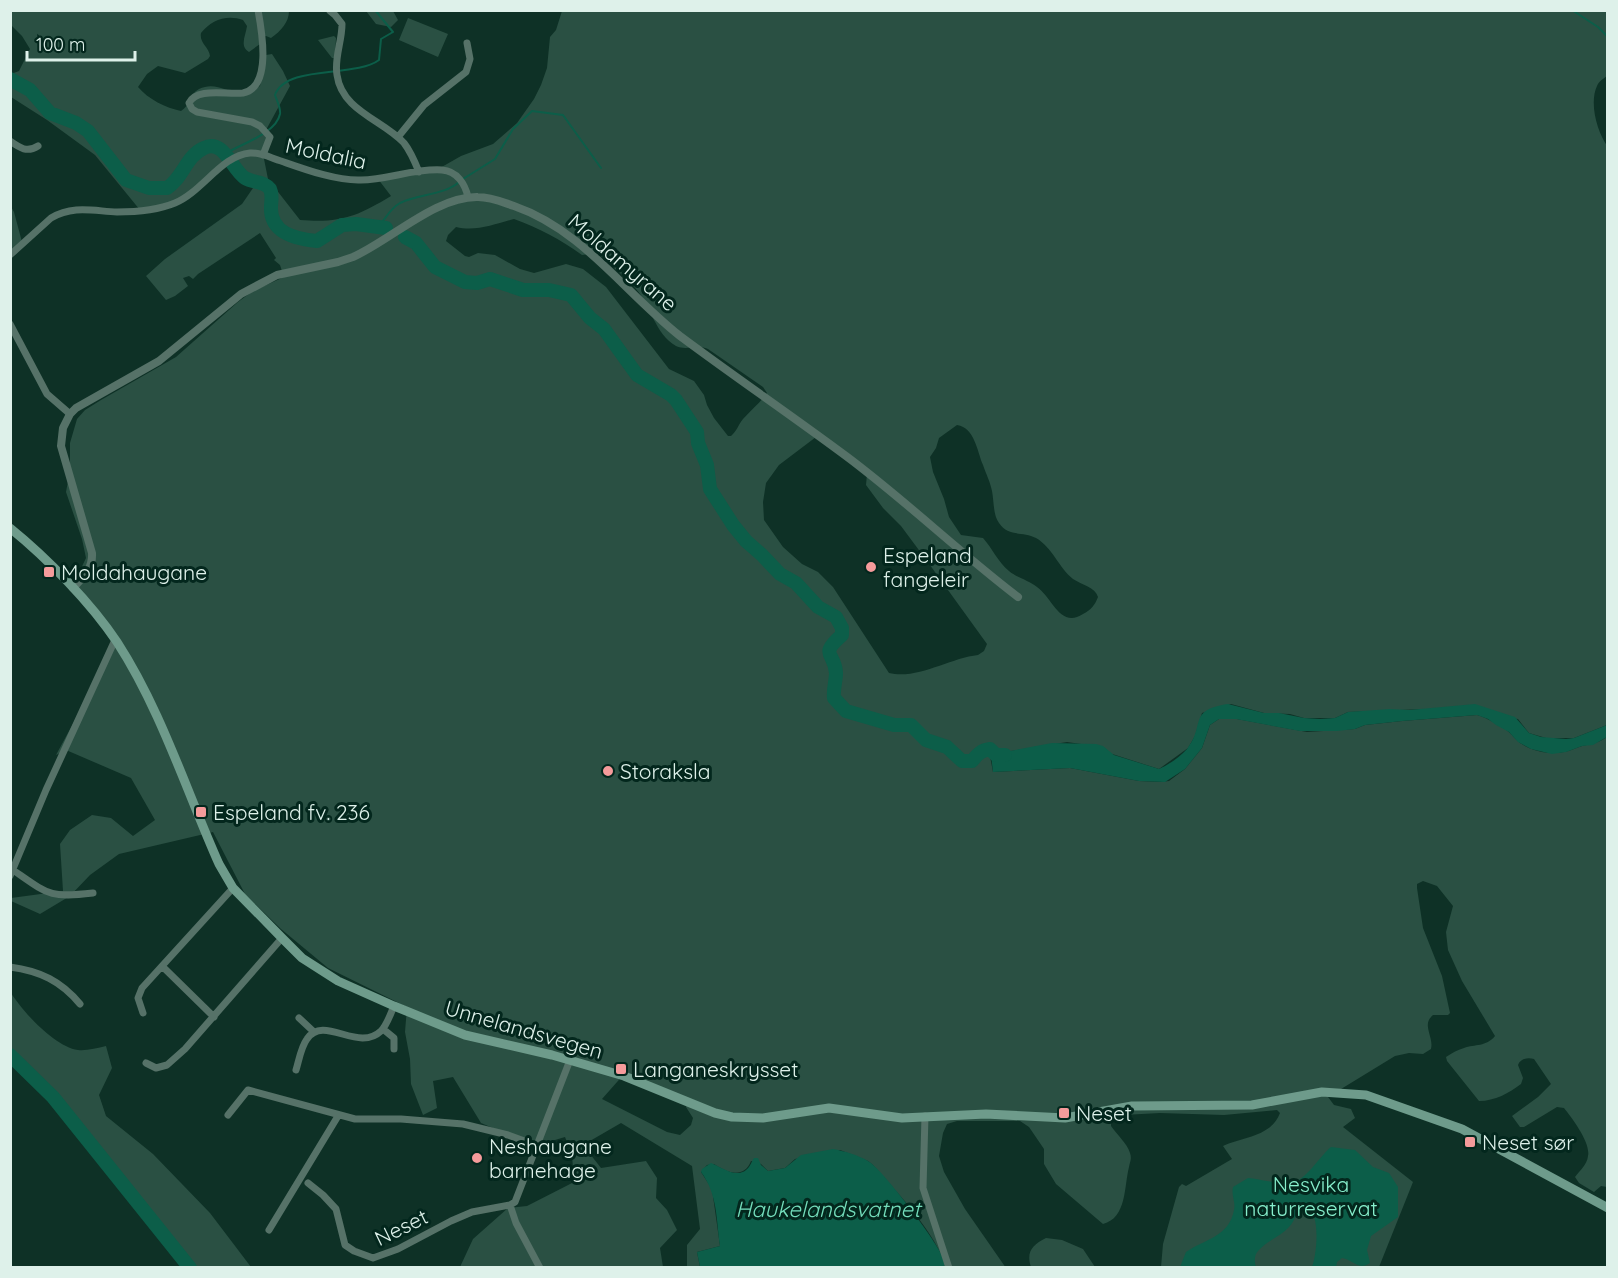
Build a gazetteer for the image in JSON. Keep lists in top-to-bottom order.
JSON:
{
  "streets": {
    "main road": ["Unnelandsvegen"],
    "street": ["Moldalia", "Moldamyrane", "Neset"]
  },
  "crossings": [
    ["Moldalia", "Moldamyrane"]
  ],
  "water": ["Haukelandsvatnet"],
  "parks": ["Nesvika naturreservat"],
  "places": {
    "other": ["Espeland fangeleir", "Storaksla", "Neshaugane barnehage"],
    "transit": [
      "Moldahaugane",
      "Espeland fv. 236",
      "Langaneskrysset",
      "Neset",
      "Neset sør"
    ]
  },
  "scale_bar": "100 m"
}
